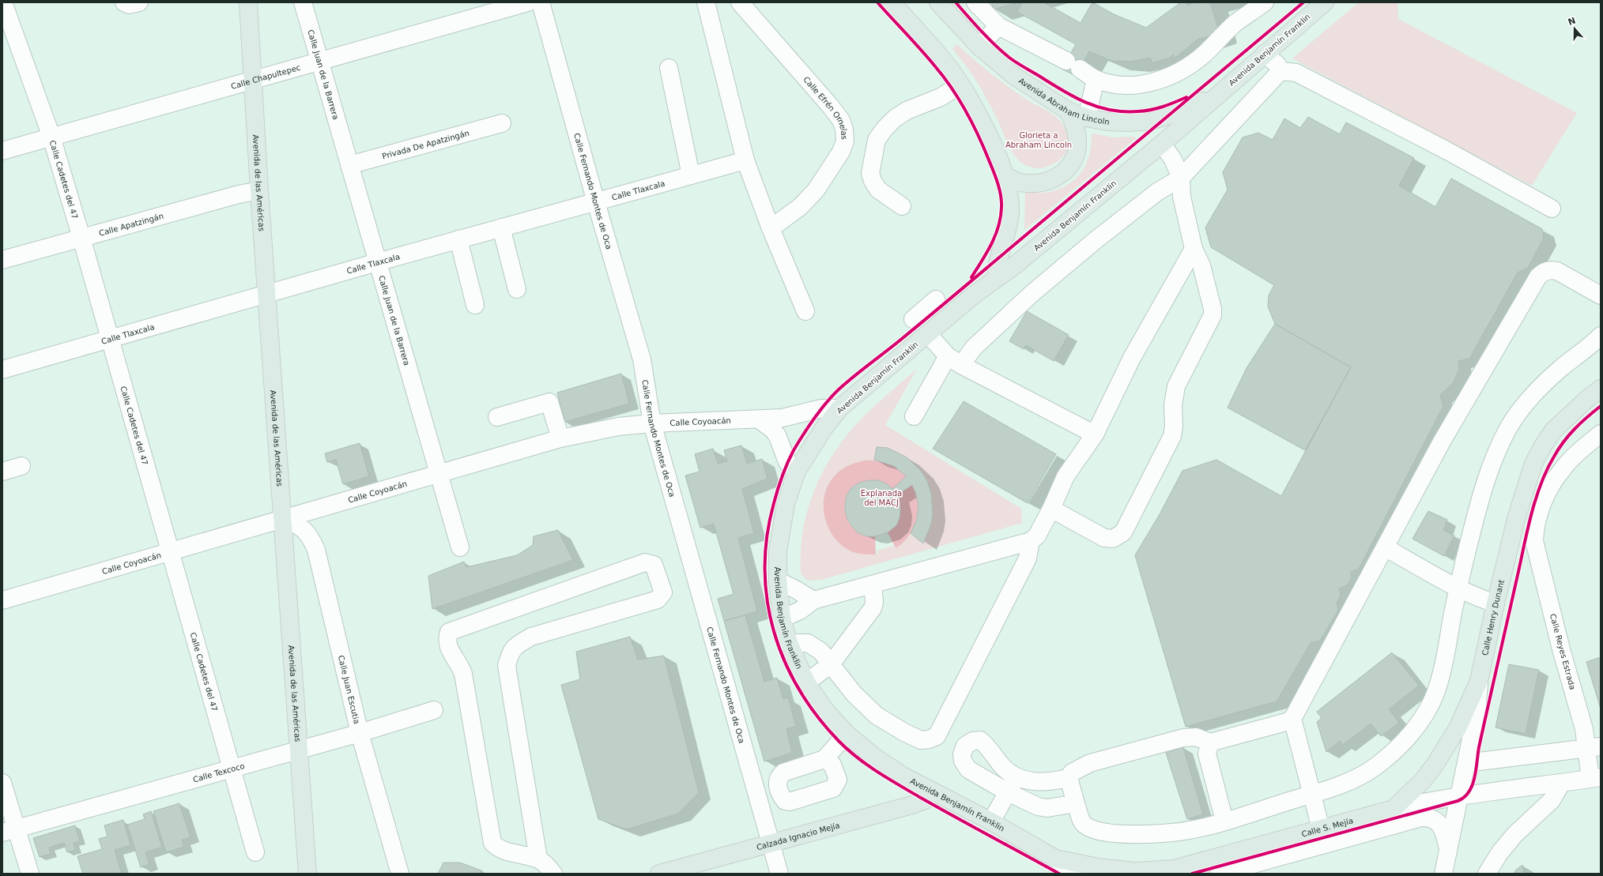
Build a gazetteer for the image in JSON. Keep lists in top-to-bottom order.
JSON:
{
  "streets": {
    "main road": [
      "Avenida Benjamín Franklin",
      "Avenida Abraham Lincoln",
      "Avenida de las Américas",
      "Calle Henry Dunant",
      "Calle S. Mejía",
      "Calzada Ignacio Mejía"
    ],
    "street": [
      "Calle Juan de la Barrera",
      "Calle Chapultepec",
      "Calle Efrén Ornelas",
      "Privada De Apatzingán",
      "Calle Cadetes del 47",
      "Calle Tlaxcala",
      "Calle Fernando Montes de Oca",
      "Calle Apatzingán",
      "Calle Coyoacán",
      "Calle Reyes Estrada",
      "Calle Juan Escutia",
      "Calle Texcoco"
    ]
  },
  "crossings": [
    ["Avenida Benjamín Franklin", "Avenida Abraham Lincoln"],
    ["Avenida Benjamín Franklin", "Calle Coyoacán"],
    ["Avenida Benjamín Franklin", "Calle S. Mejía"],
    ["Avenida Benjamín Franklin", "Calzada Ignacio Mejía"],
    ["Calle Juan de la Barrera", "Calle Chapultepec"],
    ["Calle Juan de la Barrera", "Privada De Apatzingán"],
    ["Calle Juan de la Barrera", "Calle Tlaxcala"],
    ["Calle Juan de la Barrera", "Calle Coyoacán"],
    ["Calle Chapultepec", "Calle Cadetes del 47"],
    ["Calle Chapultepec", "Avenida de las Américas"],
    ["Calle Cadetes del 47", "Calle Tlaxcala"],
    ["Calle Cadetes del 47", "Calle Apatzingán"],
    ["Calle Cadetes del 47", "Calle Coyoacán"],
    ["Calle Cadetes del 47", "Calle Texcoco"],
    ["Avenida de las Américas", "Calle Tlaxcala"],
    ["Avenida de las Américas", "Calle Apatzingán"],
    ["Avenida de las Américas", "Calle Coyoacán"],
    ["Avenida de las Américas", "Calle Juan Escutia"],
    ["Avenida de las Américas", "Calle Texcoco"],
    ["Calle Tlaxcala", "Calle Fernando Montes de Oca"],
    ["Calle Fernando Montes de Oca", "Calle Coyoacán"],
    ["Calle Fernando Montes de Oca", "Calzada Ignacio Mejía"],
    ["Calle Coyoacán", "Calle Juan Escutia"],
    ["Calle Henry Dunant", "Calle S. Mejía"],
    ["Calle Reyes Estrada", "Calle S. Mejía"],
    ["Calle Juan Escutia", "Calle Texcoco"]
  ],
  "parks": ["Glorieta a Abraham Lincoln", "Explanada del MACJ"],
  "north": "top"
}
